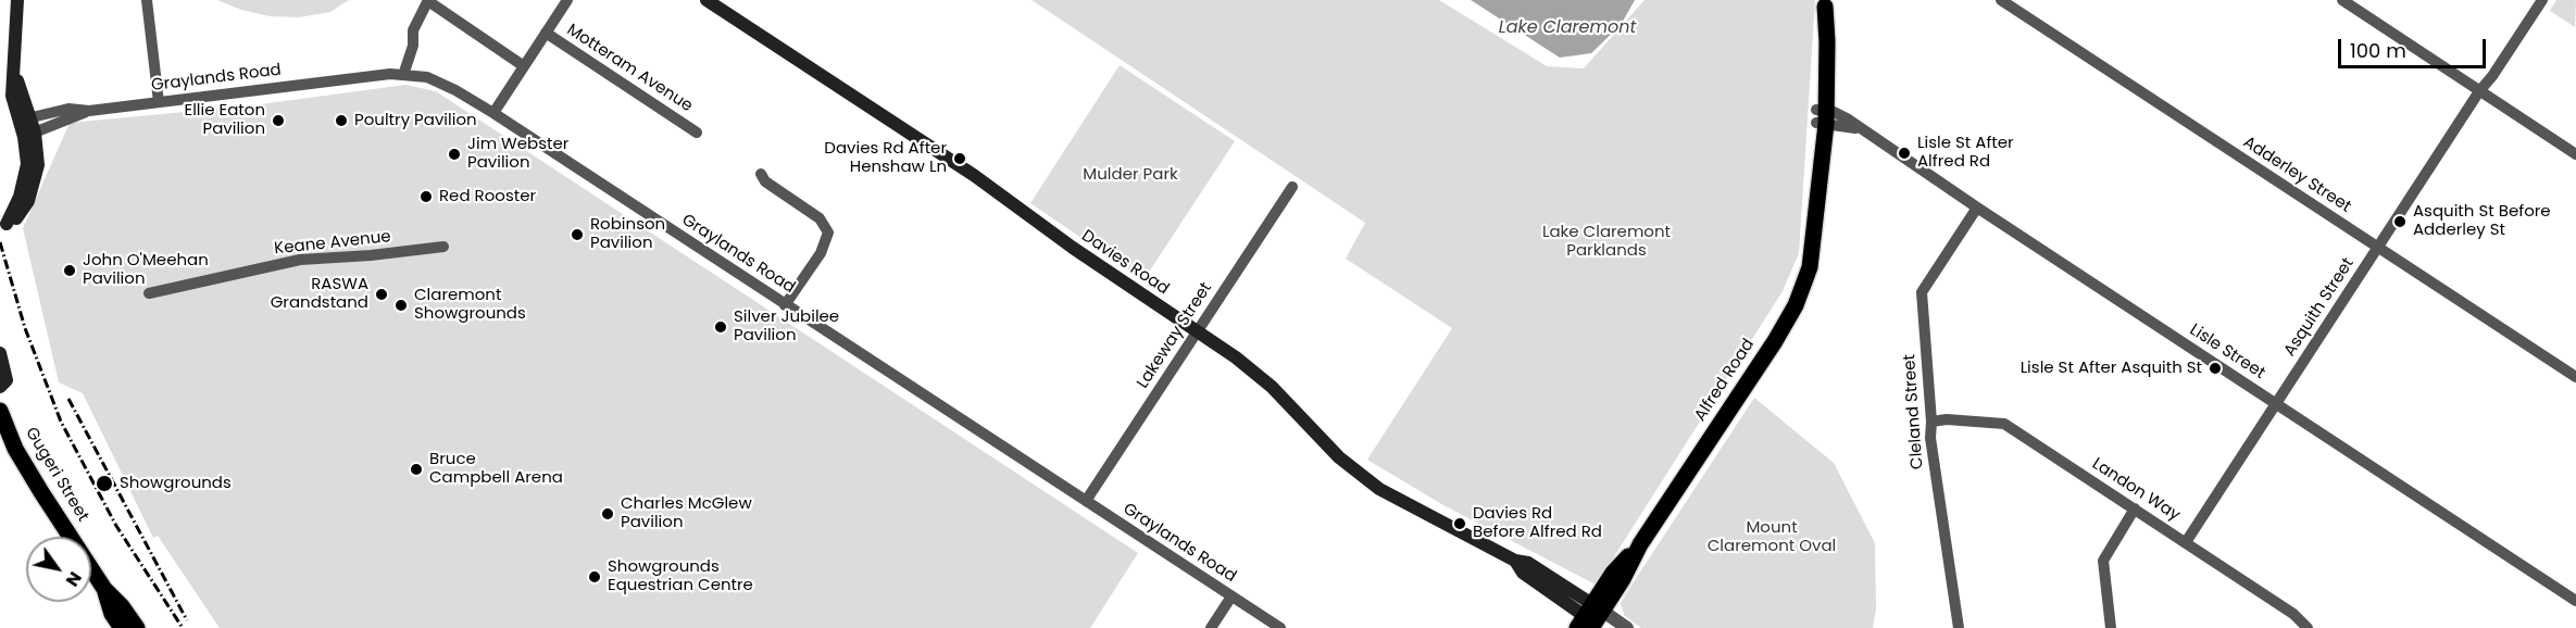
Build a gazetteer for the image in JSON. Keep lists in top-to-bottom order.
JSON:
{
  "streets": {
    "main road": ["Davies Road", "Alfred Road", "Gugeri Street"],
    "street": [
      "Motteram Avenue",
      "Graylands Road",
      "Adderley Street",
      "Keane Avenue",
      "Asquith Street",
      "Lakeway Street",
      "Lisle Street",
      "Cleland Street",
      "Landon Way"
    ]
  },
  "crossings": [
    ["Graylands Road", "Lakeway Street"],
    ["Adderley Street", "Asquith Street"],
    ["Davies Road", "Lakeway Street"],
    ["Davies Road", "Alfred Road"],
    ["Asquith Street", "Lisle Street"],
    ["Asquith Street", "Landon Way"],
    ["Lisle Street", "Alfred Road"],
    ["Lisle Street", "Cleland Street"],
    ["Cleland Street", "Landon Way"]
  ],
  "water": ["Lake Claremont"],
  "parks": ["Mulder Park", "Lake Claremont Parklands", "Mount Claremont Oval"],
  "places": [
    "Ellie Eaton Pavilion",
    "Poultry Pavilion",
    "Lisle St After Alfred Rd",
    "Jim Webster Pavilion",
    "Davies Rd After Henshaw Ln",
    "Red Rooster",
    "Asquith St Before Adderley St",
    "Robinson Pavilion",
    "John O'Meehan Pavilion",
    "RASWA Grandstand",
    "Claremont Showgrounds",
    "Silver Jubilee Pavilion",
    "Lisle St After Asquith St",
    "Bruce Campbell Arena",
    "Showgrounds",
    "Charles McGlew Pavilion",
    "Davies Rd Before Alfred Rd",
    "Showgrounds Equestrian Centre"
  ],
  "scale_bar": "100 m",
  "north": "bottom right"
}
